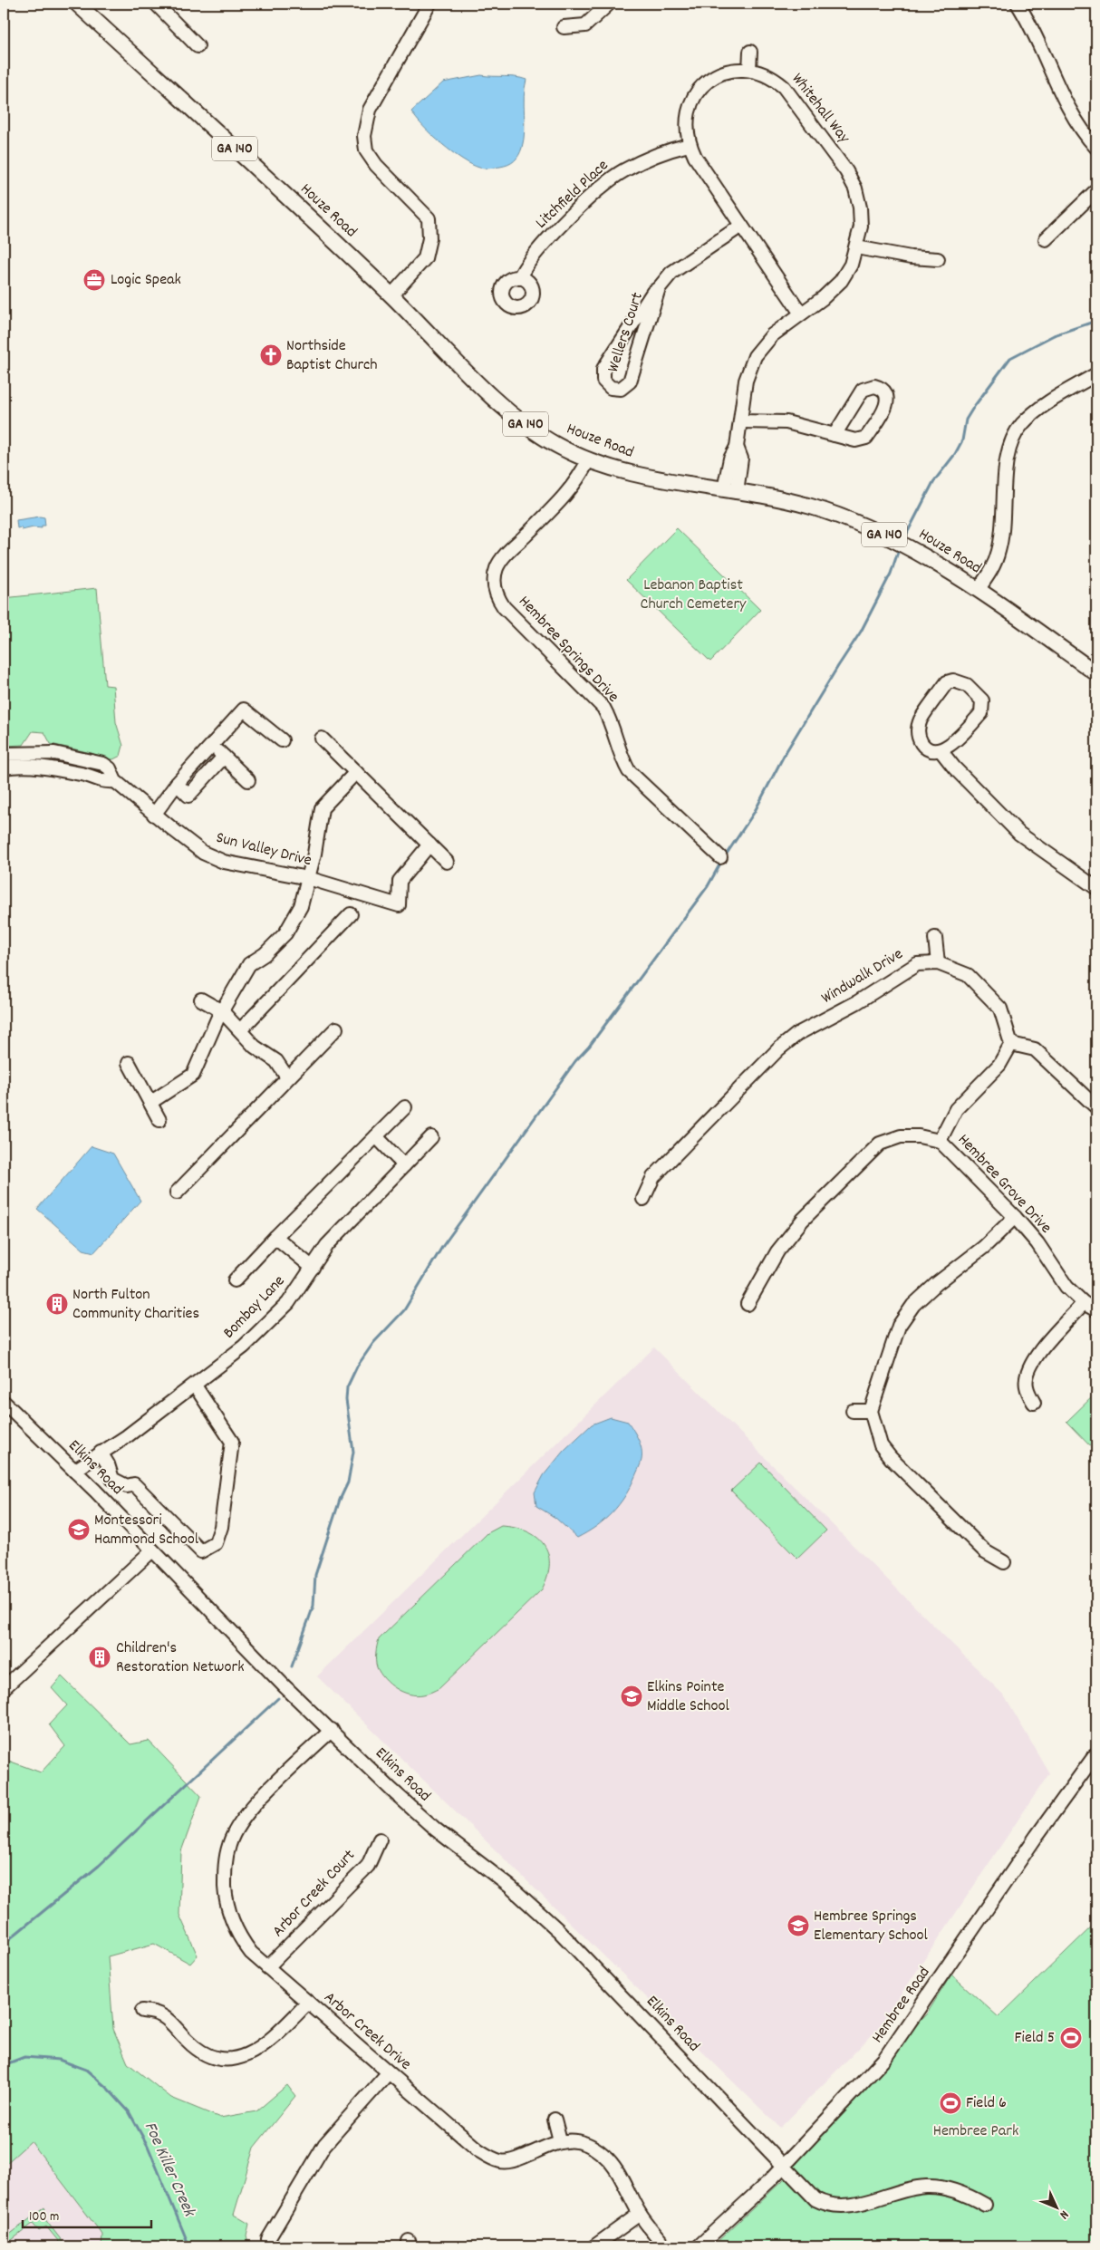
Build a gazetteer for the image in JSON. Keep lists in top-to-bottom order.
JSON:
{
  "streets": {
    "main road": ["GA 140", "Houze Road"],
    "street": [
      "Whitehall Way",
      "Litchfield Place",
      "Wellers Court",
      "Hembree Springs Drive",
      "Sun Valley Drive",
      "Windwalk Drive",
      "Hembree Grove Drive",
      "Bombay Lane",
      "Elkins Road",
      "Arbor Creek Court",
      "Hembree Road",
      "Arbor Creek Drive"
    ]
  },
  "crossings": [
    ["Whitehall Way", "Litchfield Place"],
    ["Whitehall Way", "Houze Road"],
    ["Whitehall Way", "Wellers Court"],
    ["Houze Road", "Hembree Springs Drive"],
    ["Bombay Lane", "Elkins Road"],
    ["Elkins Road", "Hembree Road"],
    ["Elkins Road", "Arbor Creek Drive"],
    ["Arbor Creek Court", "Arbor Creek Drive"]
  ],
  "water": ["Foe Killer Creek"],
  "parks": ["Lebanon Baptist Church Cemetery", "Hembree Park"],
  "places": {
    "office": ["Logic Speak"],
    "church": ["Northside Baptist Church"],
    "building": ["North Fulton Community Charities", "Children's Restoration Network"],
    "school or university": ["Montessori Hammond School", "Elkins Pointe Middle School", "Hembree Springs Elementary School"],
    "sports": ["Field 5", "Field 6"]
  },
  "scale_bar": "100 m",
  "north": "bottom right"
}
